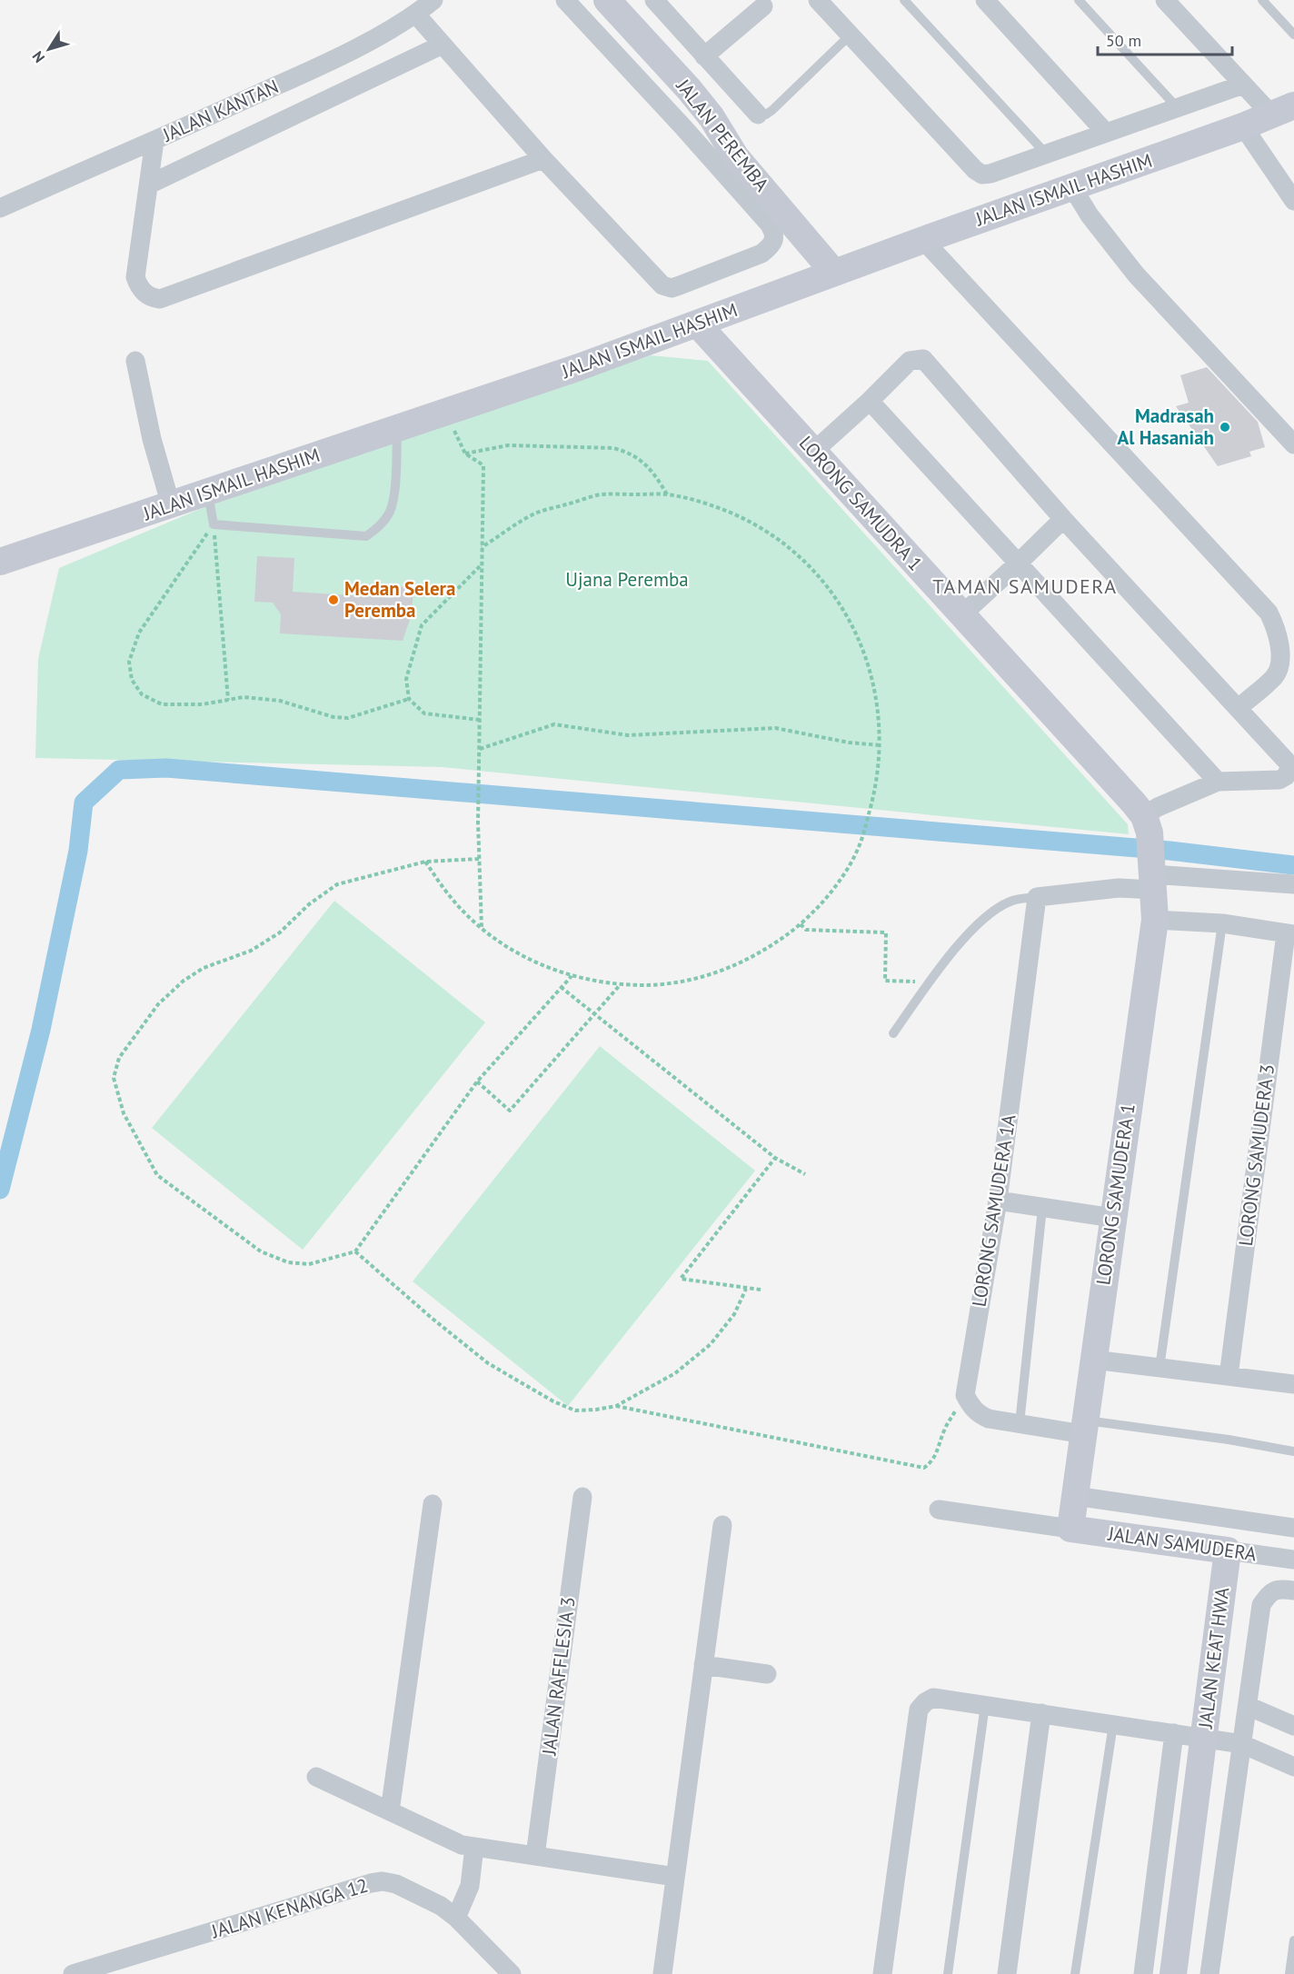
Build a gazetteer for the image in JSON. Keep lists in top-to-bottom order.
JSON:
{
  "streets": {
    "street": [
      "JALAN KANTAN",
      "JALAN PEREMBA",
      "JALAN ISMAIL HASHIM",
      "LORONG SAMUDRA 1",
      "LORONG SAMUDERA 3",
      "LORONG SAMUDERA 1",
      "LORONG SAMUDERA 1A",
      "JALAN SAMUDERA",
      "JALAN KEAT HWA",
      "JALAN RAFFLESIA 3",
      "JALAN KENANGA 12"
    ]
  },
  "crossings": [
    ["JALAN PEREMBA", "JALAN ISMAIL HASHIM"],
    ["JALAN ISMAIL HASHIM", "LORONG SAMUDRA 1"],
    ["LORONG SAMUDRA 1", "LORONG SAMUDERA 1"],
    ["LORONG SAMUDERA 1", "JALAN SAMUDERA"],
    ["JALAN SAMUDERA", "JALAN KEAT HWA"]
  ],
  "districts": ["TAMAN SAMUDERA"],
  "parks": ["Ujana Peremba"],
  "places": ["Madrasah Al Hasaniah", "Medan Selera Peremba"],
  "scale_bar": "50 m",
  "north": "bottom left"
}
